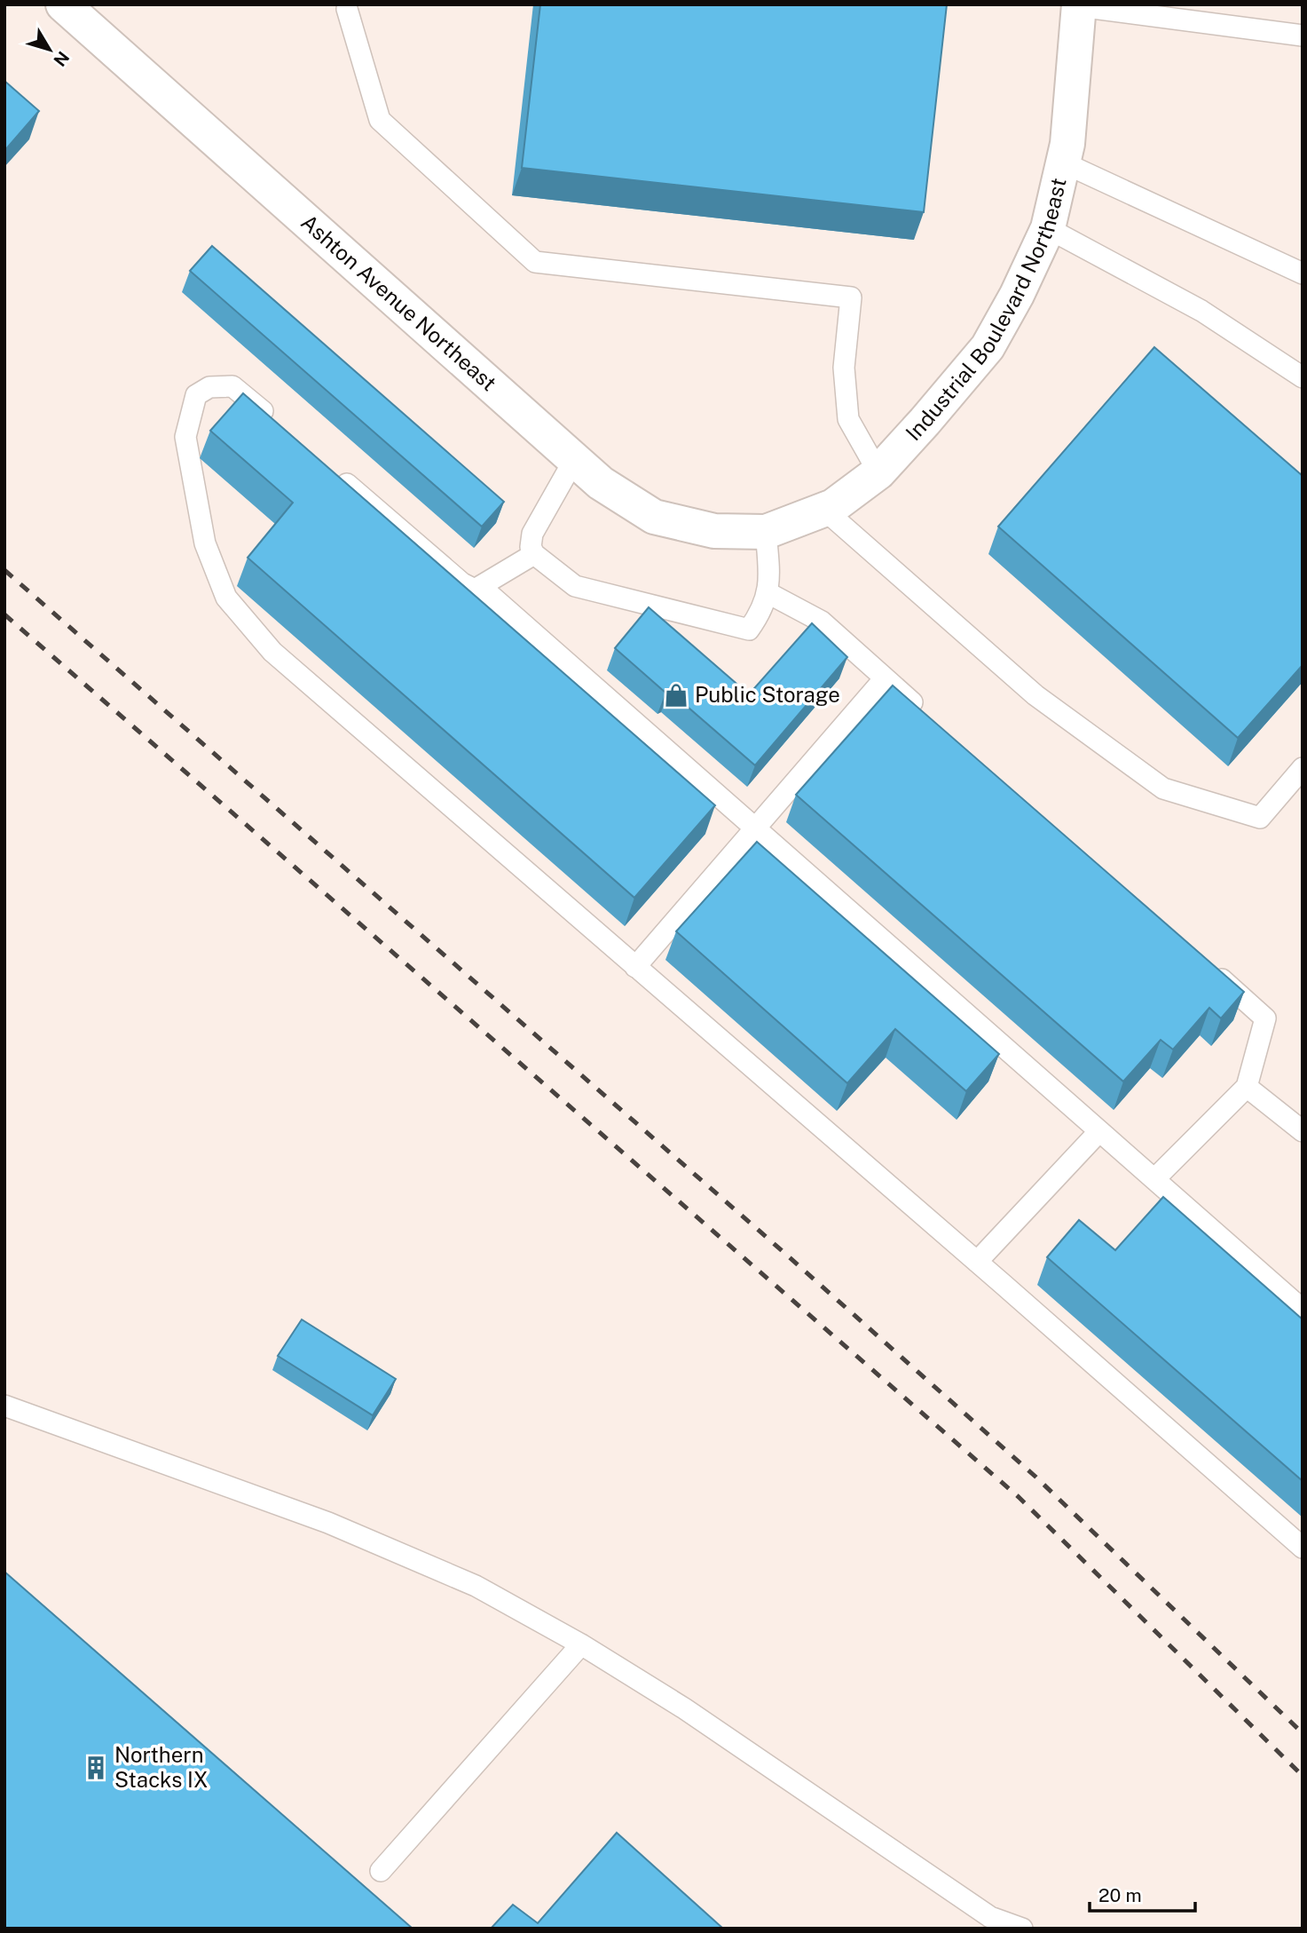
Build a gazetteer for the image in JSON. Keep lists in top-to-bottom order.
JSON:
{
  "streets": {
    "street": ["Ashton Avenue Northeast", "Industrial Boulevard Northeast"]
  },
  "crossings": [
    ["Ashton Avenue Northeast", "Industrial Boulevard Northeast"]
  ],
  "places": {
    "shop": ["Public Storage"],
    "building": ["Northern Stacks IX"]
  },
  "scale_bar": "20 m",
  "north": "bottom right"
}
